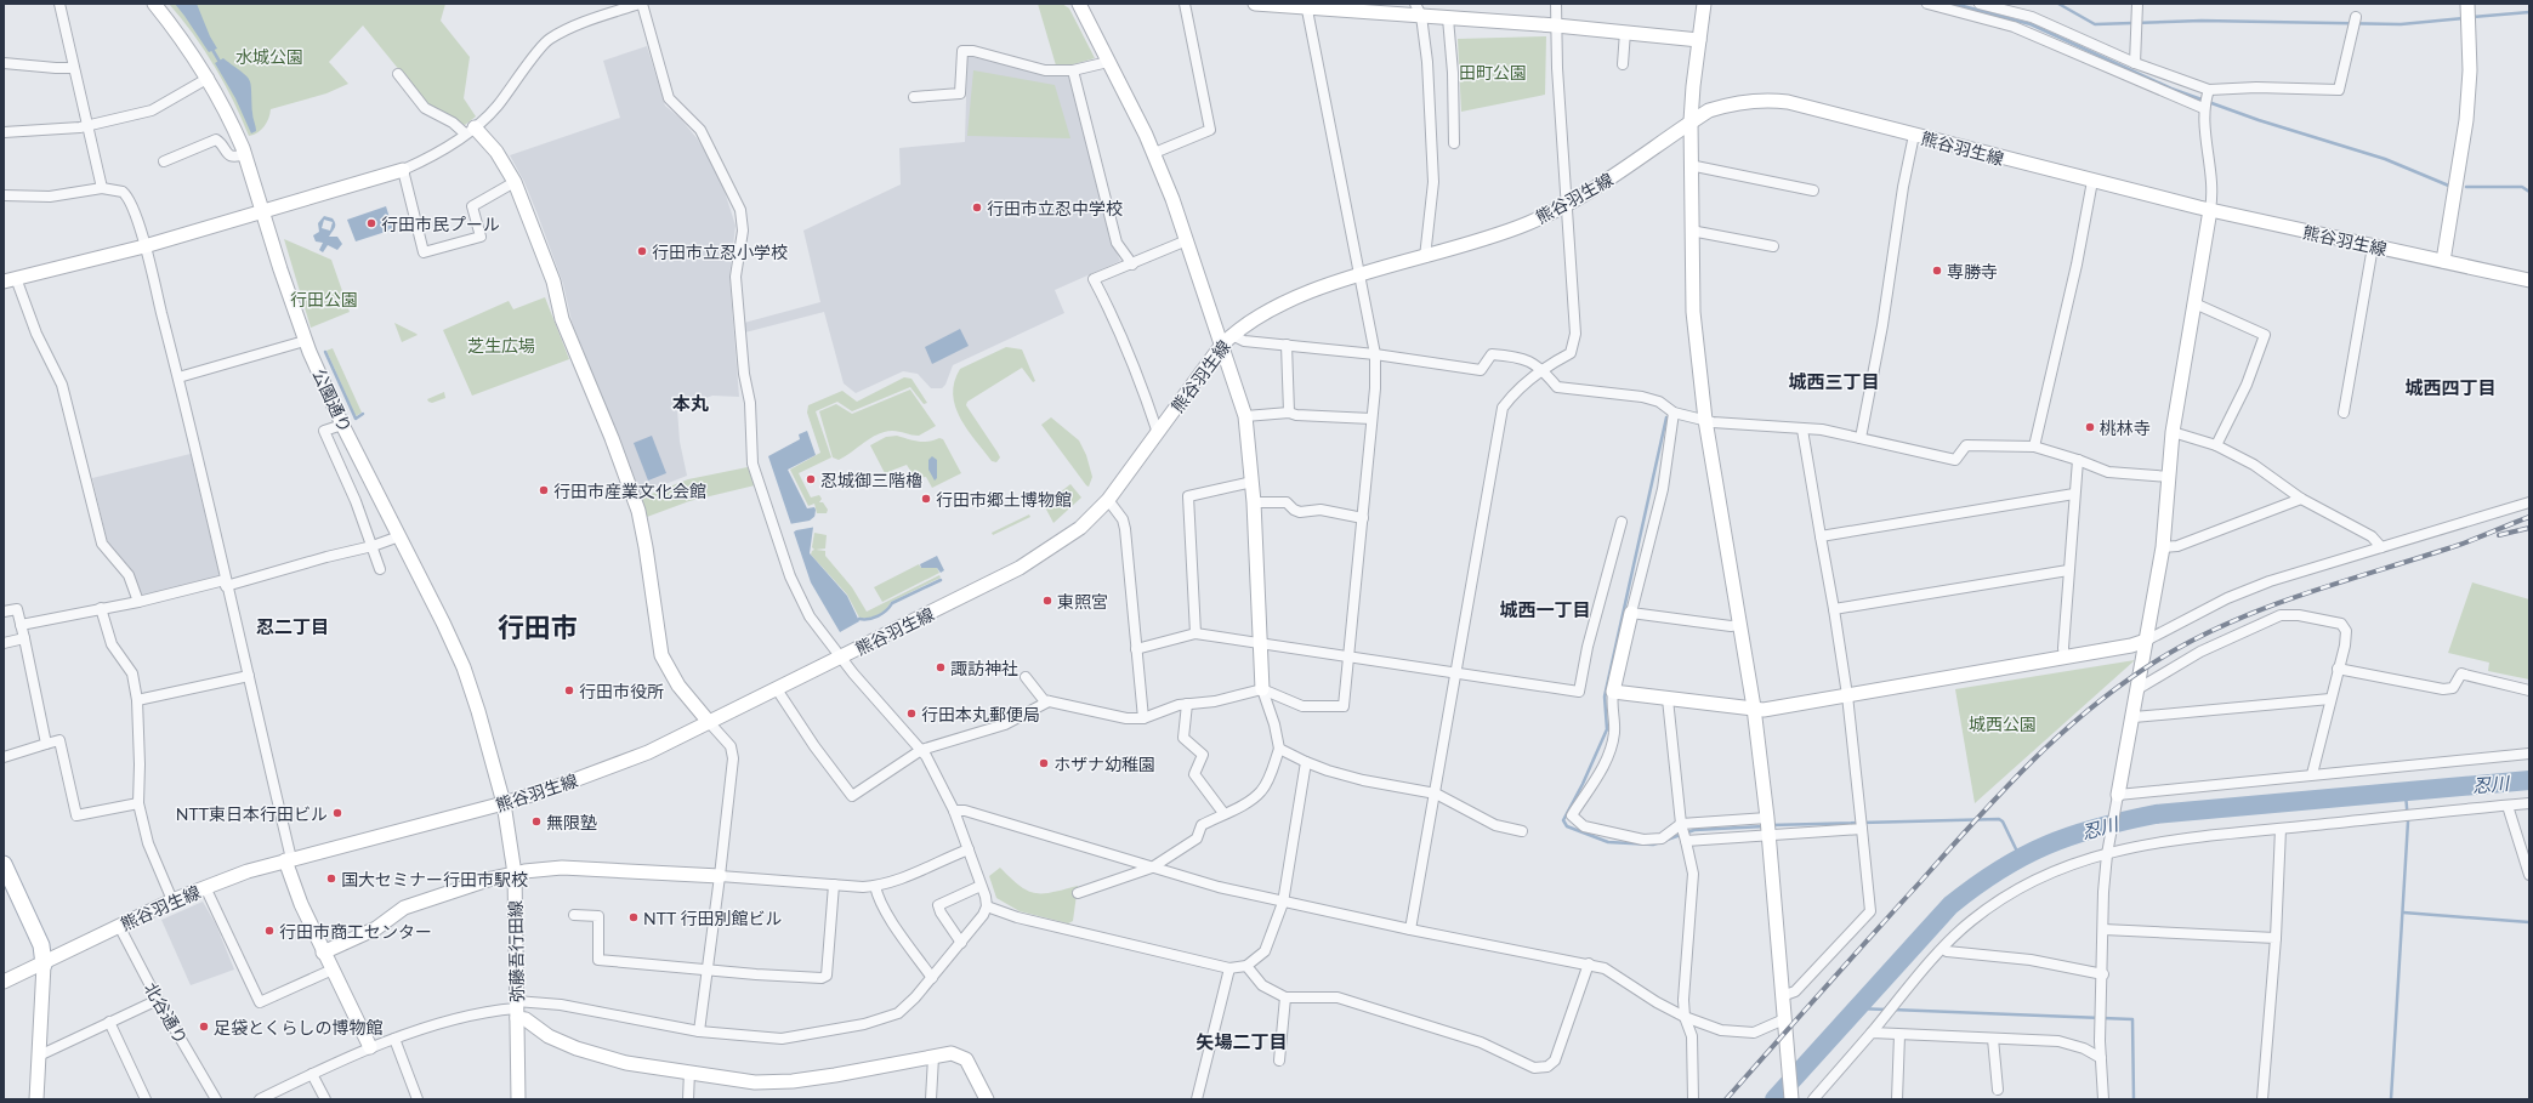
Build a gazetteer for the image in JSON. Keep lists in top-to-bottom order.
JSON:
{
  "streets": {
    "street": [
      "熊谷羽生線",
      "公園通り",
      "弥藤吾行田線",
      "北谷通り"
    ]
  },
  "crossings": [
    ["熊谷羽生線", "公園通り"],
    ["熊谷羽生線", "弥藤吾行田線"],
    ["熊谷羽生線", "北谷通り"],
    ["公園通り", "弥藤吾行田線"]
  ],
  "districts": [
    "城西三丁目",
    "城西四丁目",
    "本丸",
    "城西一丁目",
    "忍二丁目",
    "行田市",
    "矢場二丁目"
  ],
  "water": ["忍川"],
  "parks": [
    "水城公園",
    "田町公園",
    "行田公園",
    "芝生広場",
    "城西公園"
  ],
  "places": [
    "行田市立忍中学校",
    "行田市民プール",
    "行田市立忍小学校",
    "専勝寺",
    "桃林寺",
    "忍城御三階櫓",
    "行田市産業文化会館",
    "行田市郷土博物館",
    "東照宮",
    "諏訪神社",
    "行田市役所",
    "行田本丸郵便局",
    "ホザナ幼稚園",
    "NTT東日本行田ビル",
    "無限塾",
    "国大セミナー行田市駅校",
    "NTT 行田別館ビル",
    "行田市商工センター",
    "足袋とくらしの博物館"
  ]
}
